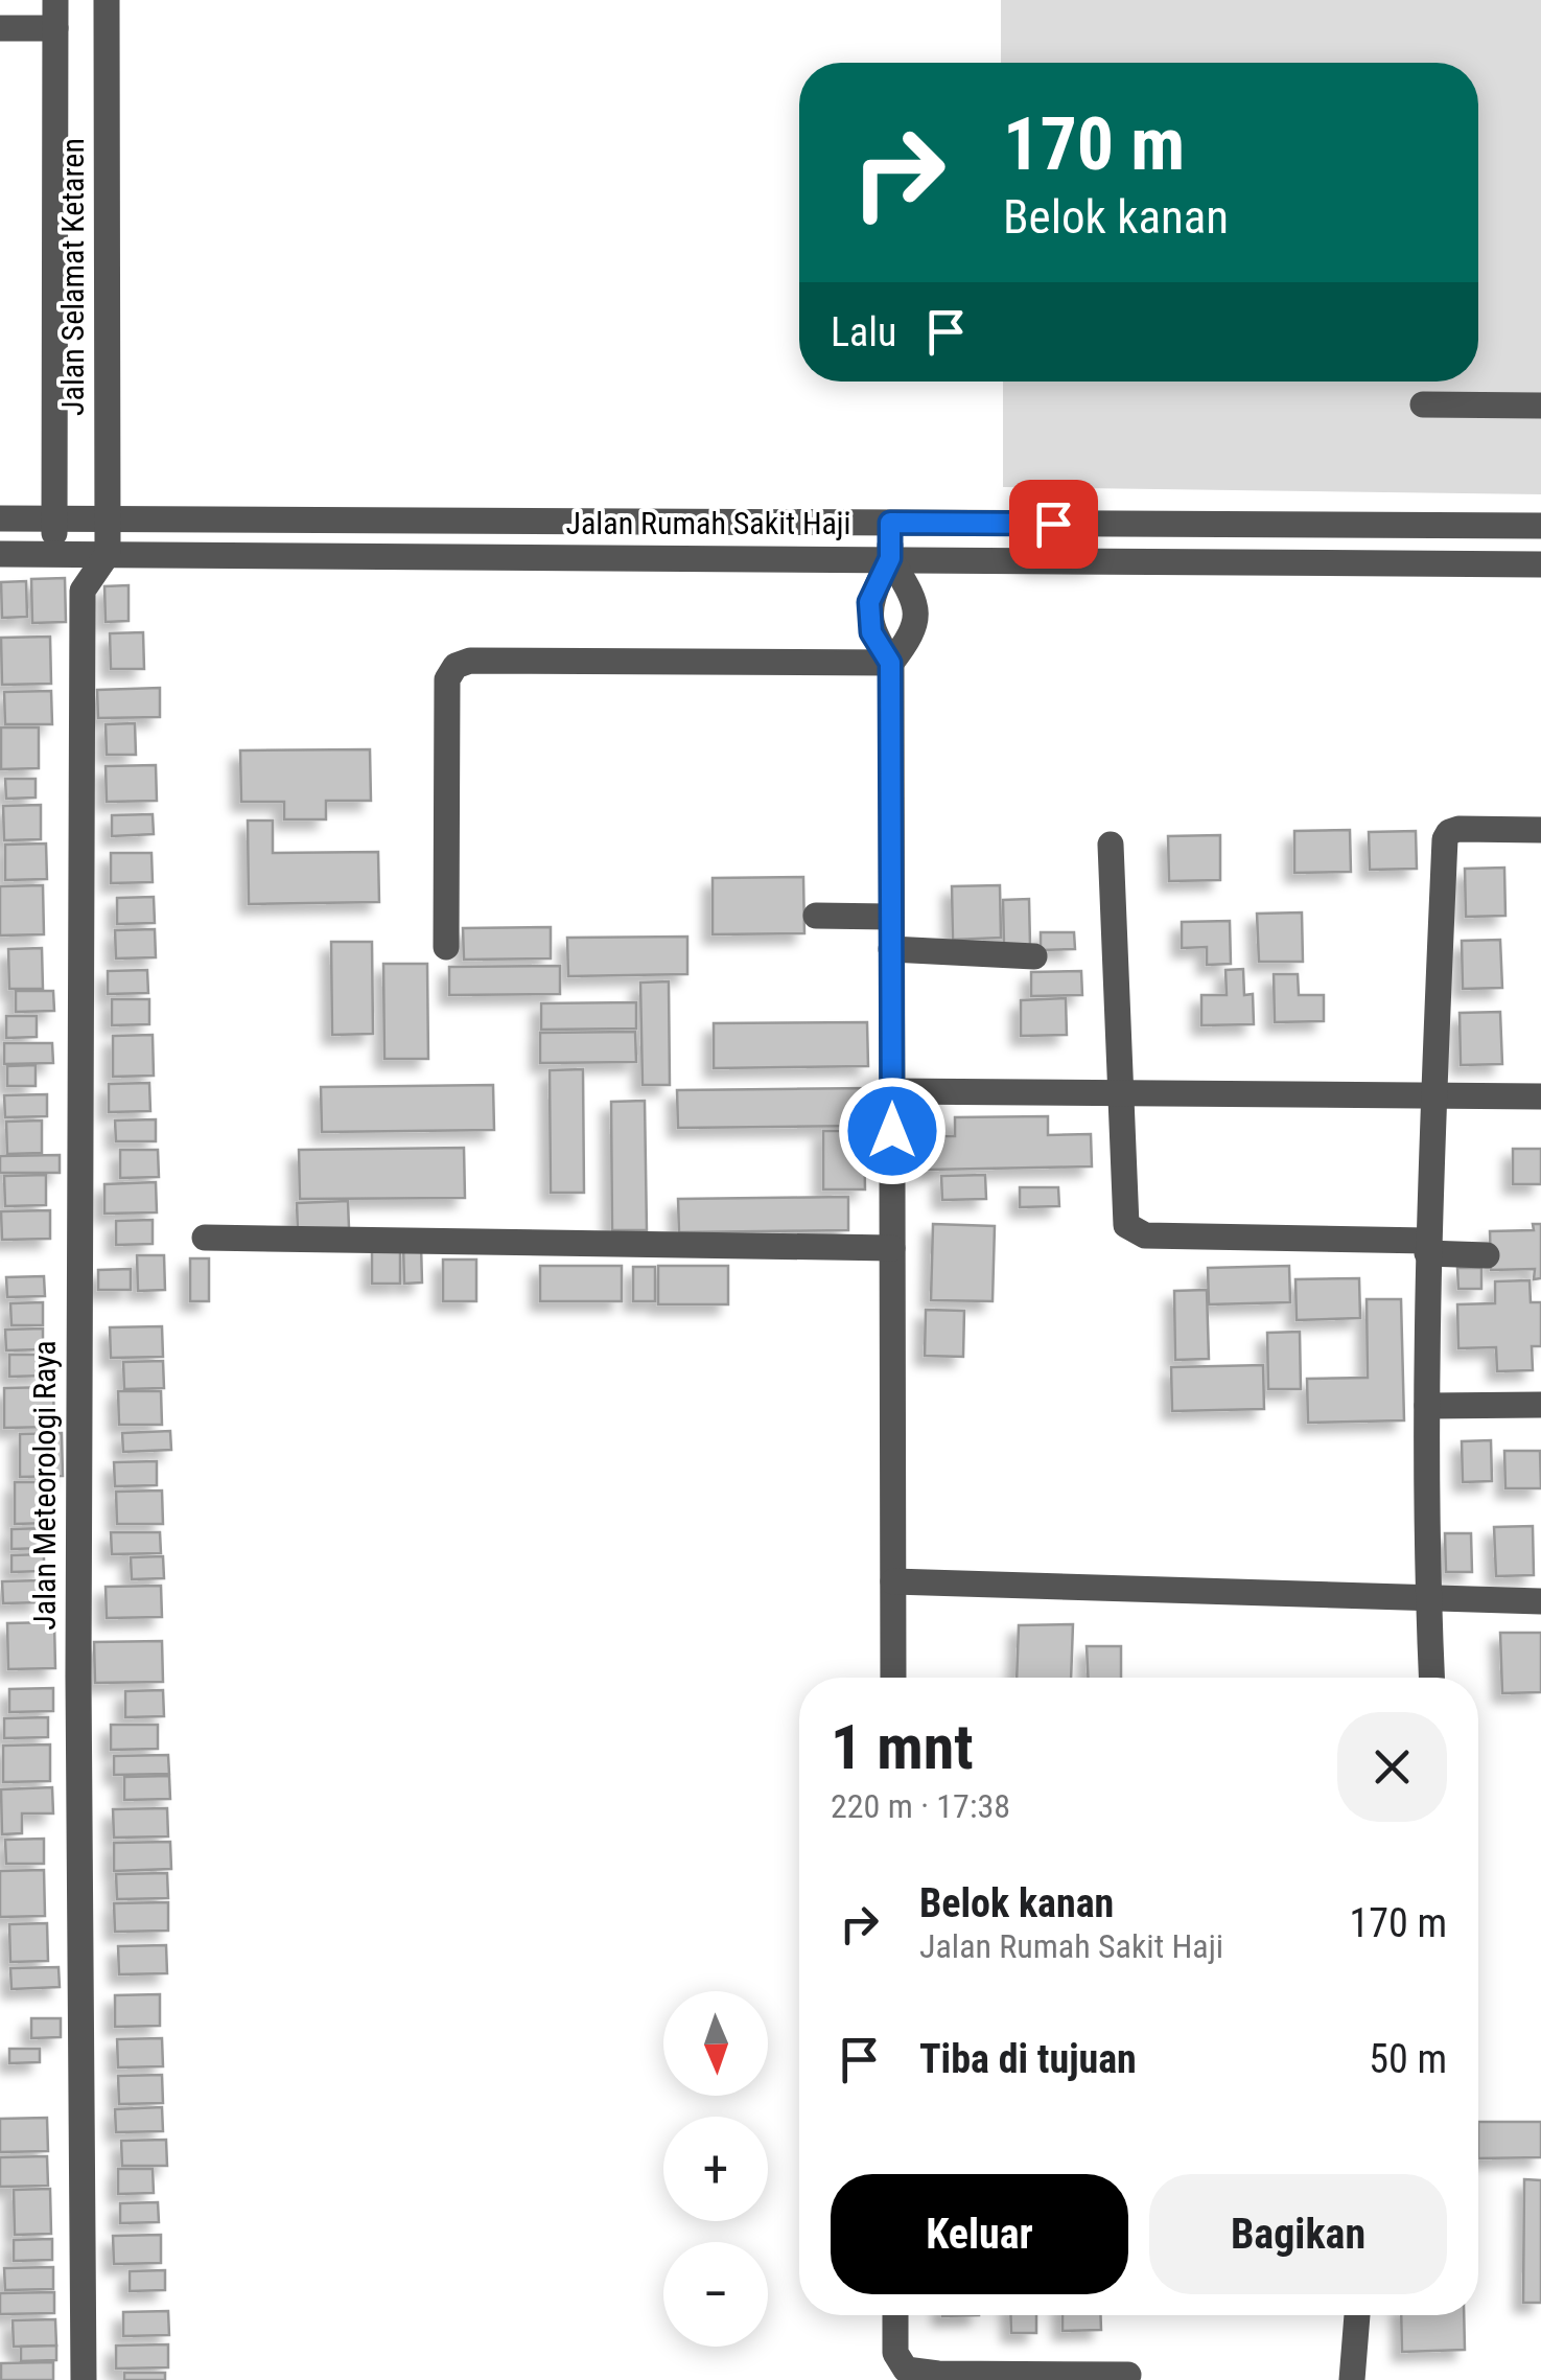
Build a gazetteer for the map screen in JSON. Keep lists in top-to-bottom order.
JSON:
{
  "streets": {
    "street": ["Jalan Selamat Ketaren", "Jalan Rumah Sakit Haji", "Jalan Meteorologi Raya"]
  },
  "crossings": [
    ["Jalan Selamat Ketaren", "Jalan Rumah Sakit Haji"]
  ],
  "north": "bottom",
  "page": {
    "turn": ["170 m", "Belok kanan"],
    "then": "Lalu",
    "heading": ["1 mnt", "220 m · 17:38"],
    "list": [
      {
        "name": "Belok kanan",
        "note": "Jalan Rumah Sakit Haji",
        "value": "170 m"
      },
      {
        "name": "Tiba di tujuan",
        "value": "50 m"
      }
    ],
    "map_buttons": ["+", "−"],
    "buttons": ["Keluar", "Bagikan"]
  }
}
